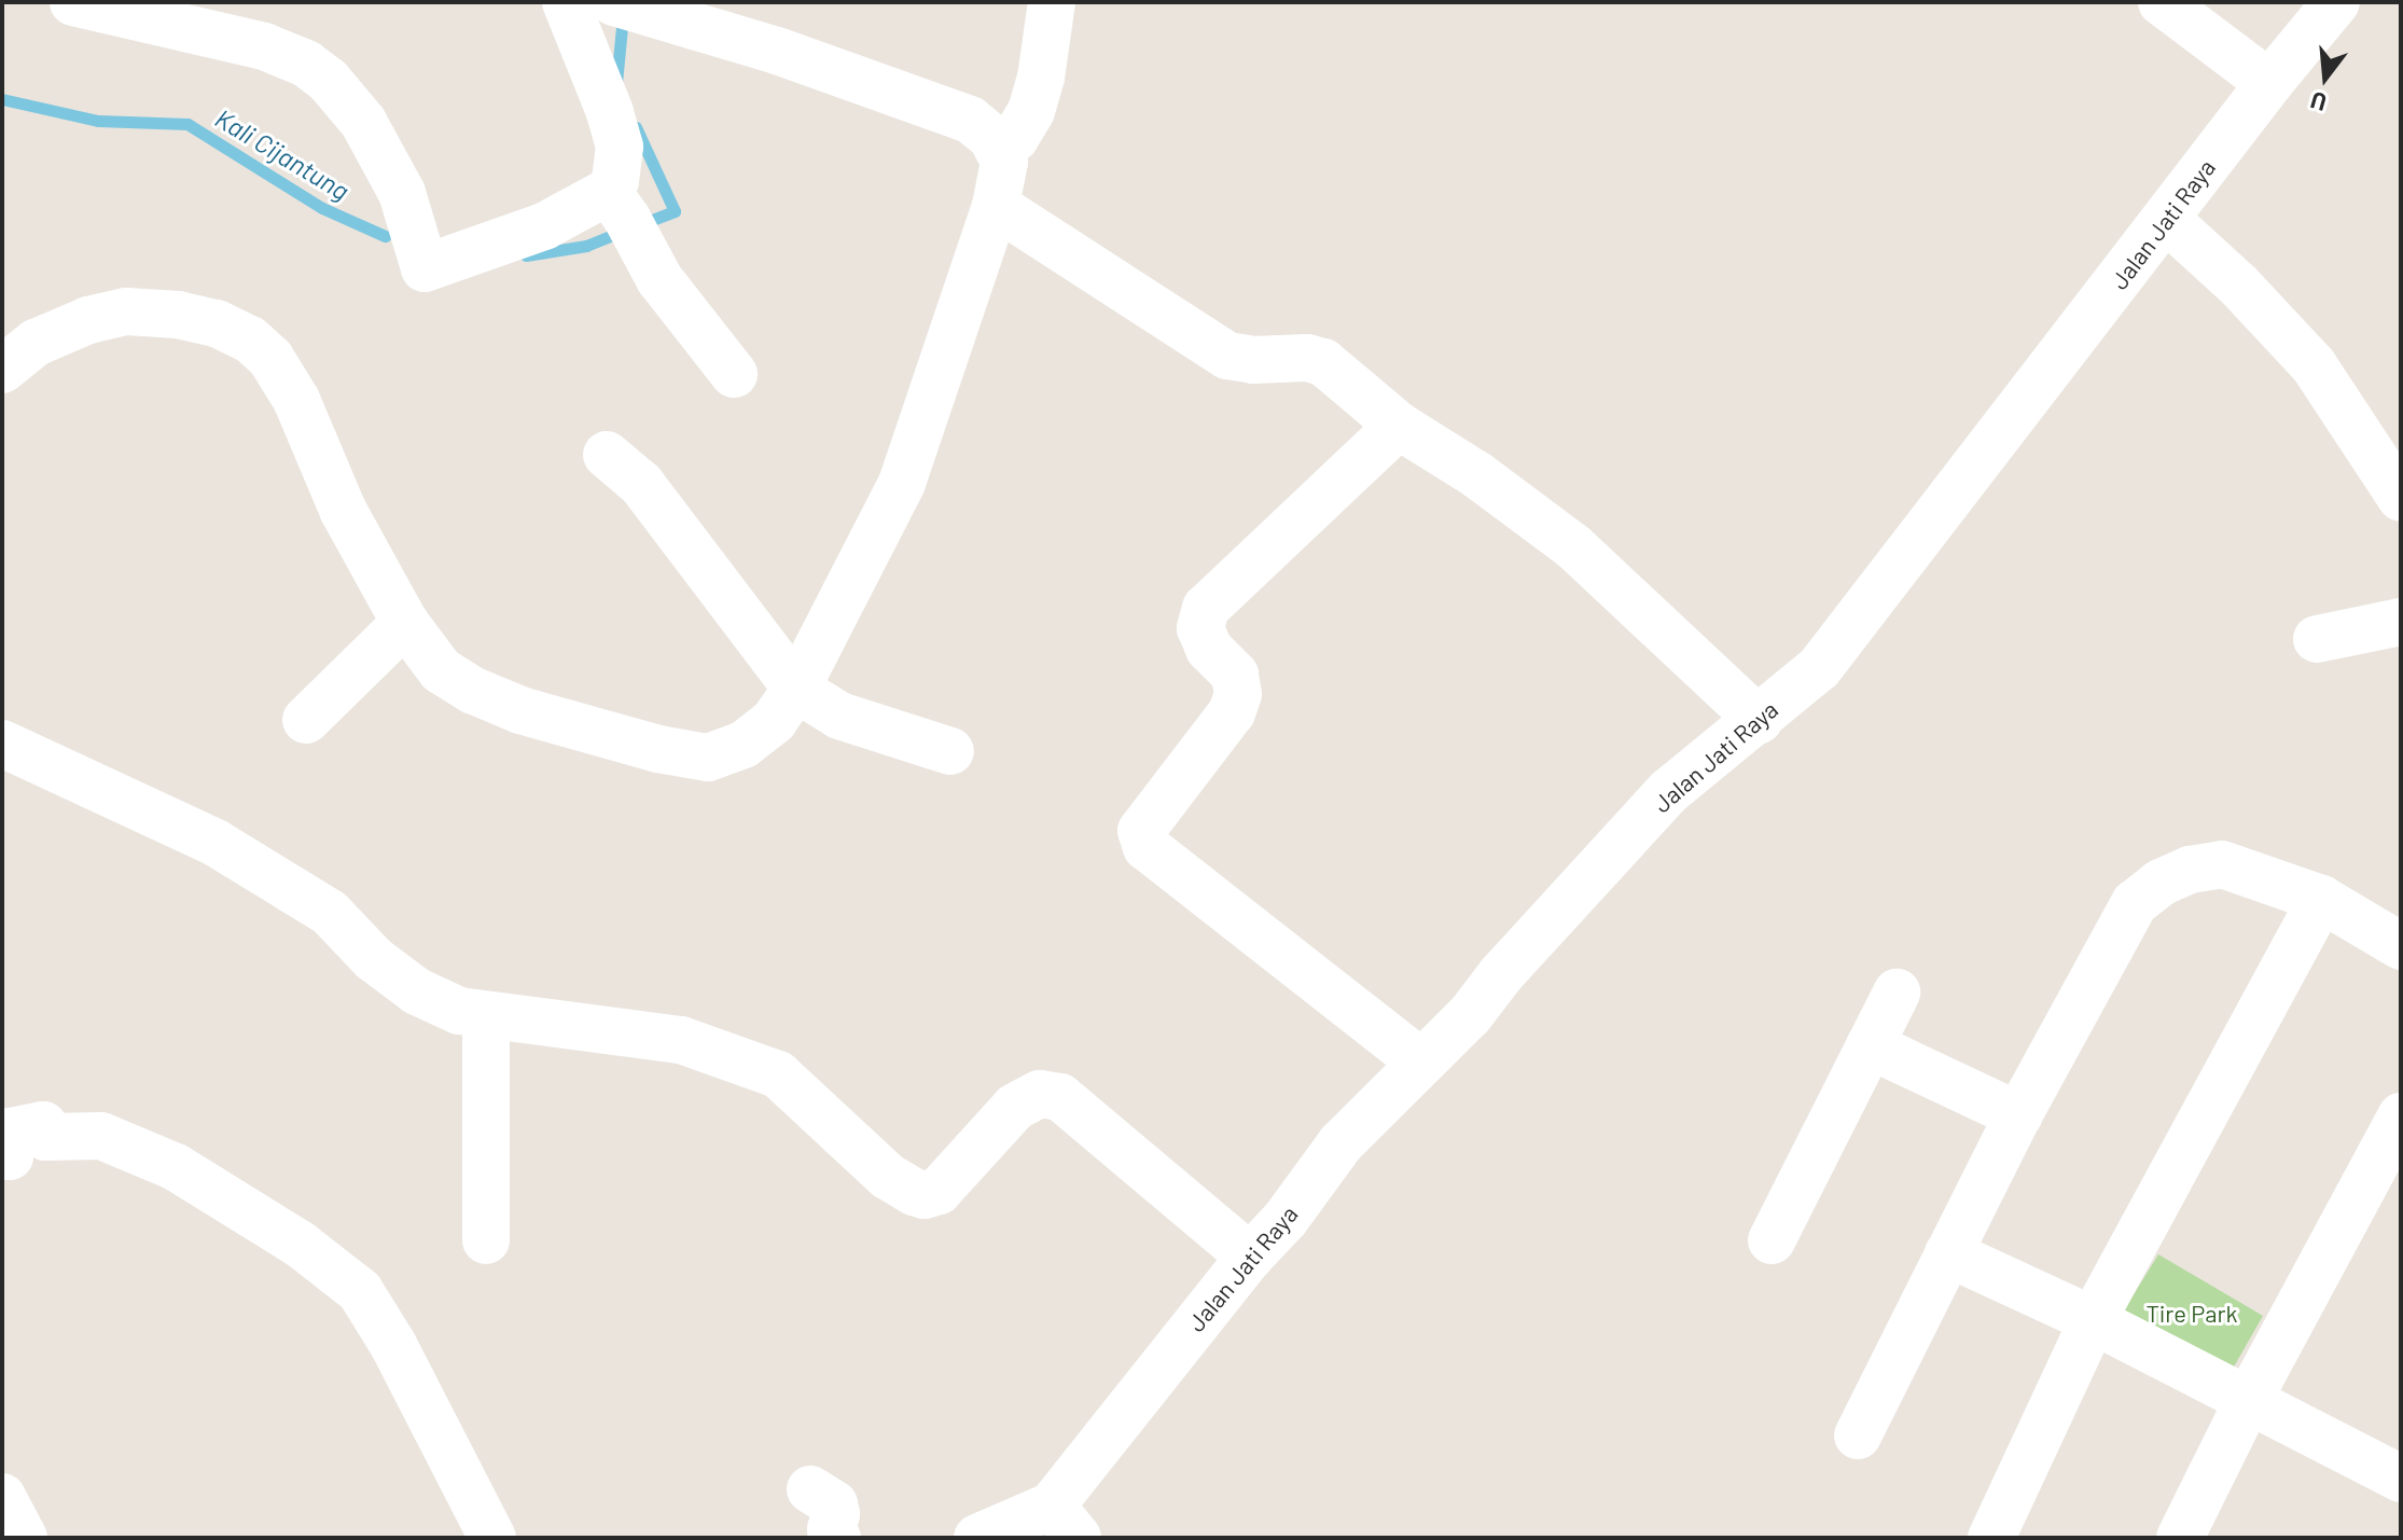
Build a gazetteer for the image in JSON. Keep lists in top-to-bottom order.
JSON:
{
  "streets": {
    "street": ["Jalan Jati Raya"]
  },
  "water": ["Kali Cijantung"],
  "parks": ["Tire Park"],
  "north": "bottom"
}
